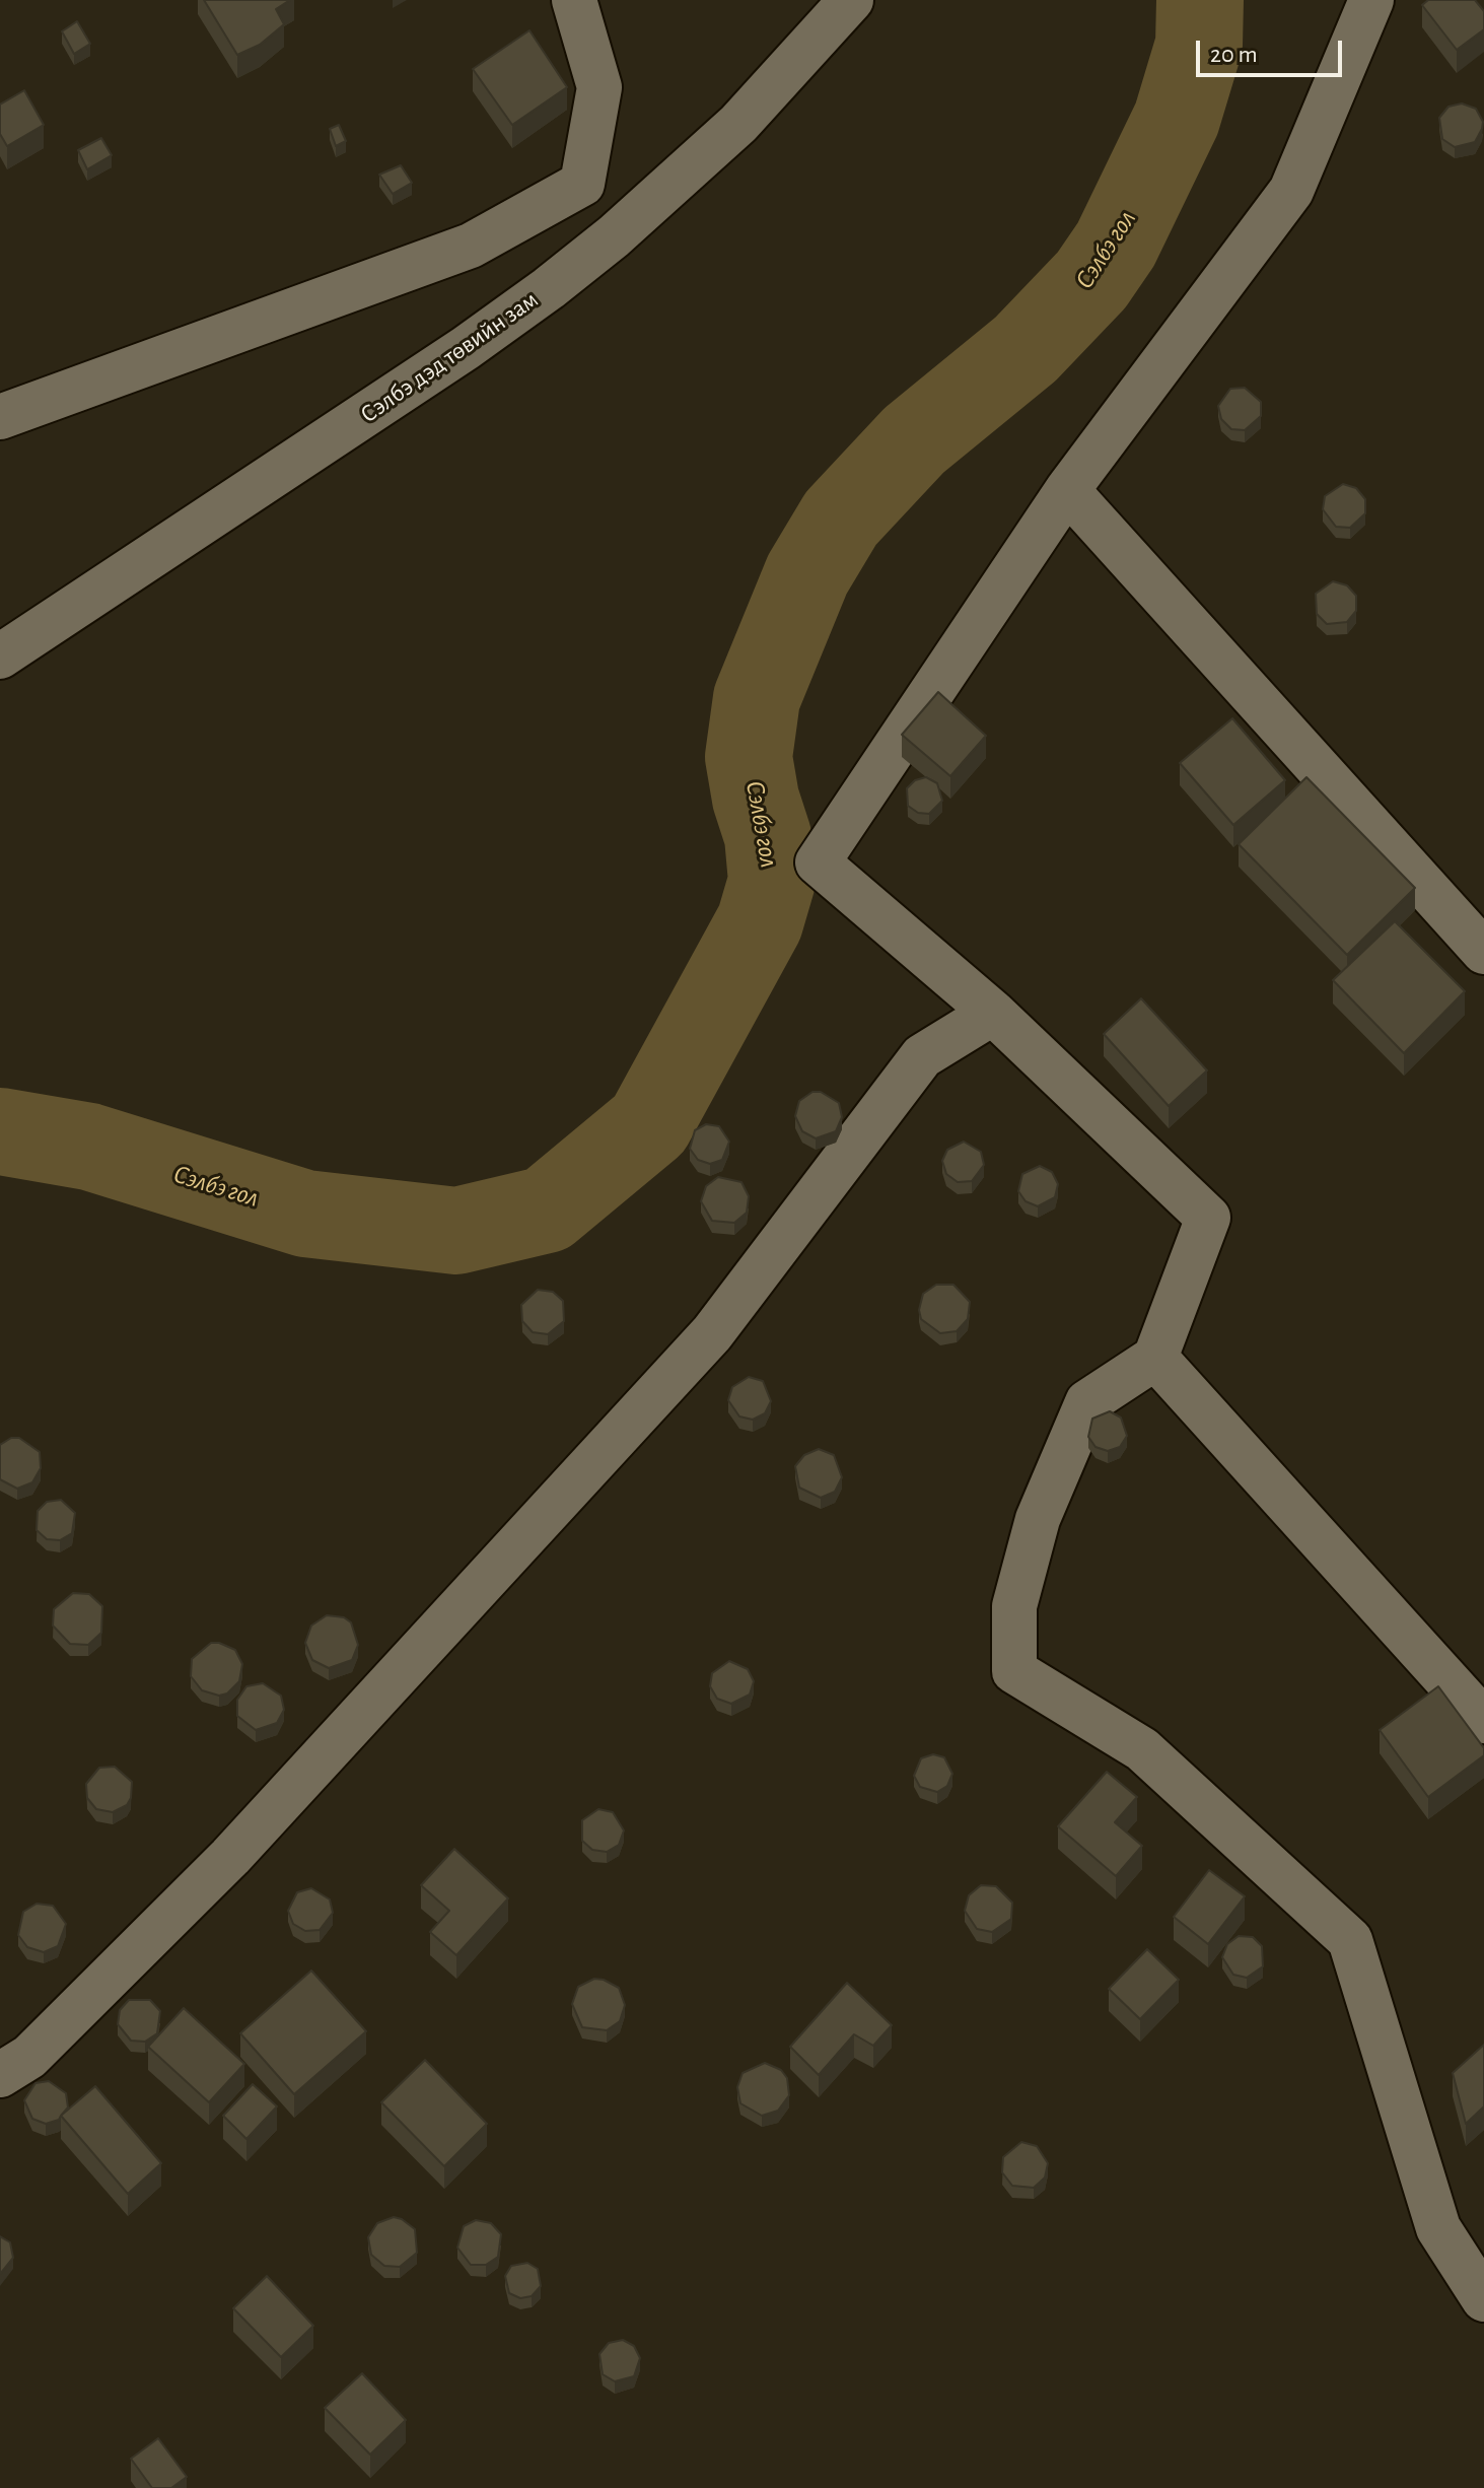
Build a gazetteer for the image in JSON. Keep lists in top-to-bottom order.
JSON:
{
  "streets": {
    "street": ["Сэлбэ дэд төвийн зам"]
  },
  "water": ["Сэлбэ гол"],
  "scale_bar": "20 m"
}
